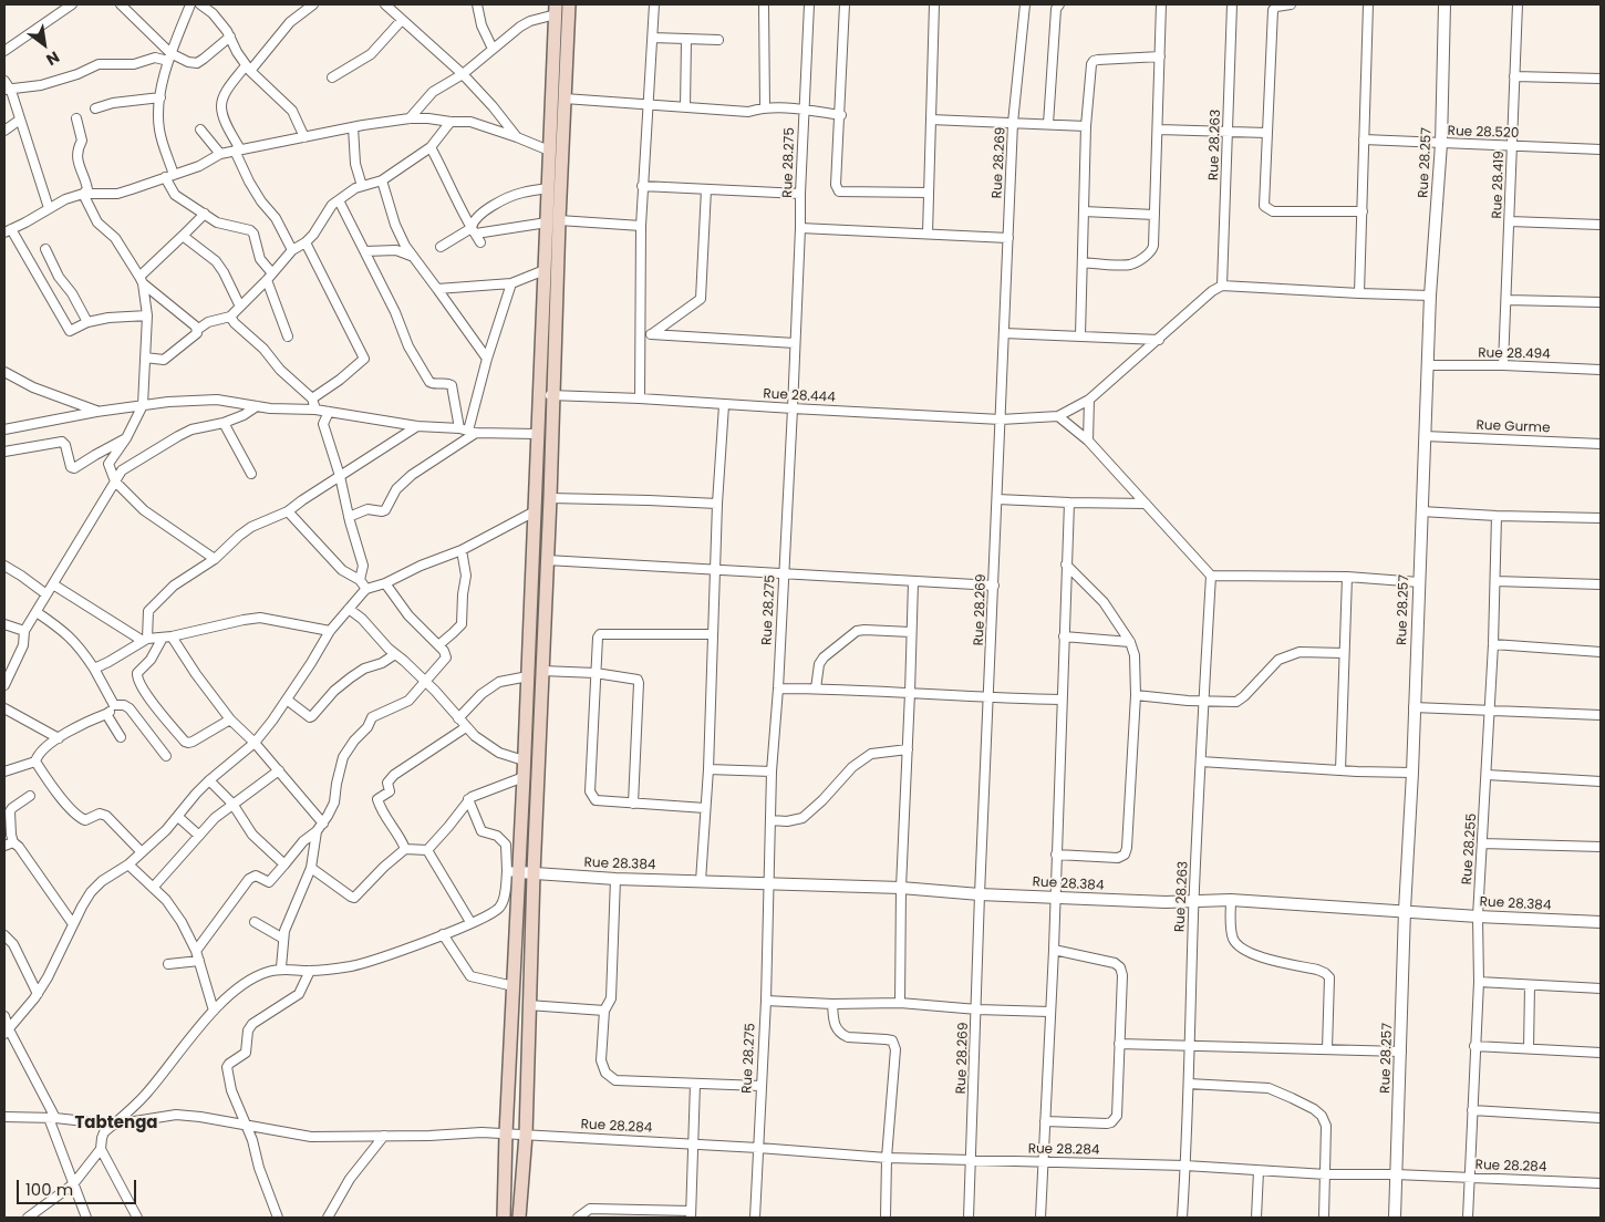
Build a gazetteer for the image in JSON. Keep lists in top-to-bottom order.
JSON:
{
  "streets": {
    "street": [
      "Rue 28.520",
      "Rue 28.263",
      "Rue 28.275",
      "Rue 28.269",
      "Rue 28.257",
      "Rue 28.419",
      "Rue 28.494",
      "Rue 28.444",
      "Rue Gurme",
      "Rue 28.255",
      "Rue 28.384",
      "Rue 28.284"
    ]
  },
  "crossings": [
    ["Rue 28.520", "Rue 28.257"],
    ["Rue 28.520", "Rue 28.419"],
    ["Rue 28.263", "Rue 28.384"],
    ["Rue 28.263", "Rue 28.284"],
    ["Rue 28.275", "Rue 28.444"],
    ["Rue 28.275", "Rue 28.384"],
    ["Rue 28.275", "Rue 28.284"],
    ["Rue 28.269", "Rue 28.444"],
    ["Rue 28.269", "Rue 28.384"],
    ["Rue 28.269", "Rue 28.284"],
    ["Rue 28.257", "Rue 28.494"],
    ["Rue 28.257", "Rue Gurme"],
    ["Rue 28.257", "Rue 28.384"],
    ["Rue 28.257", "Rue 28.284"],
    ["Rue 28.419", "Rue 28.494"],
    ["Rue 28.255", "Rue 28.384"],
    ["Rue 28.255", "Rue 28.284"]
  ],
  "districts": ["Tabtenga"],
  "scale_bar": "100 m",
  "north": "bottom right"
}
